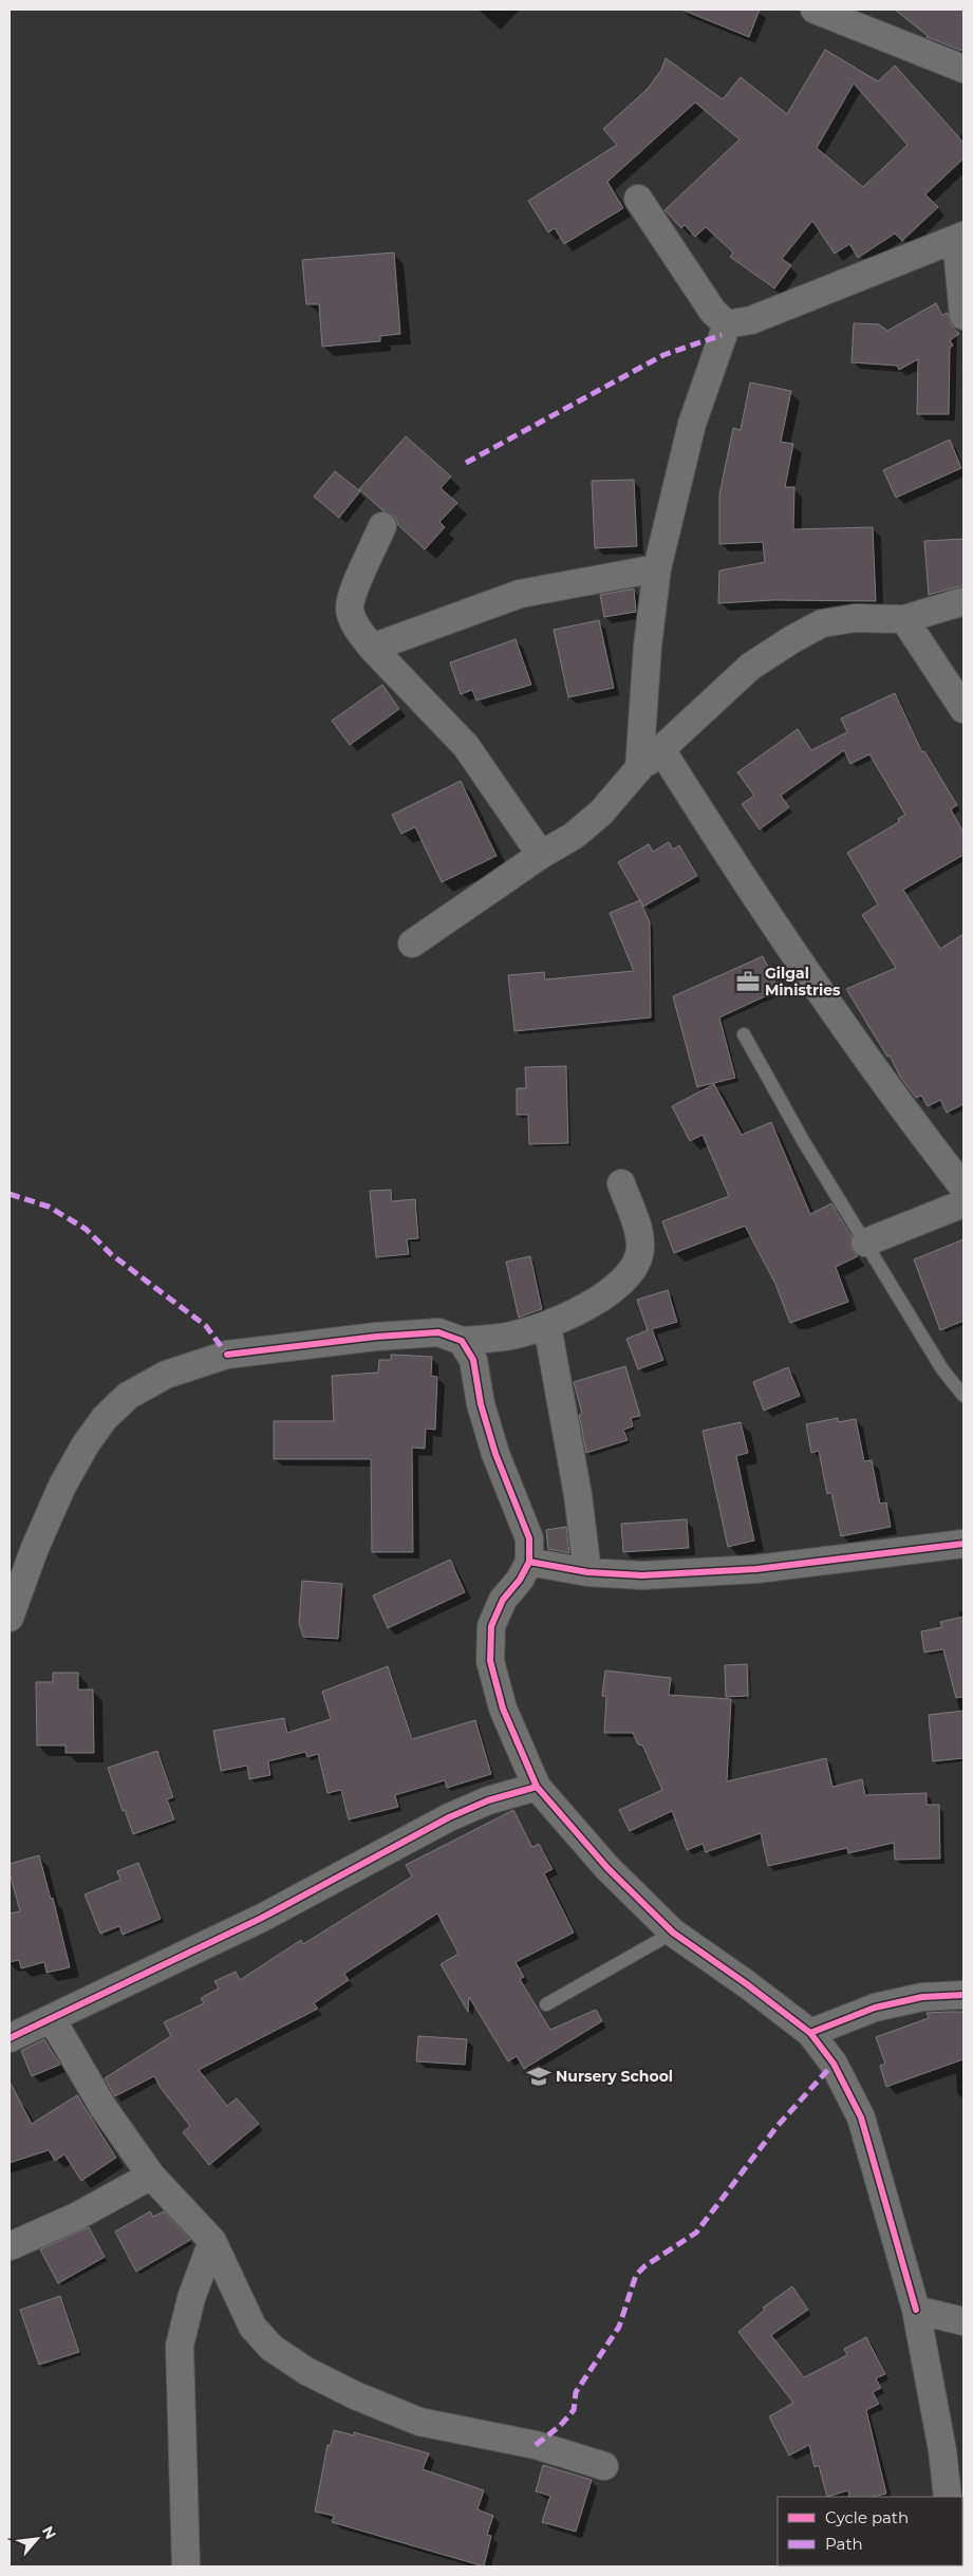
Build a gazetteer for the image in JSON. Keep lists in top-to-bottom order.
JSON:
{
  "places": {
    "office": ["Gilgal Ministries"],
    "school or university": ["Nursery School"]
  },
  "legend": ["Cycle path", "Path"],
  "north": "top right"
}
